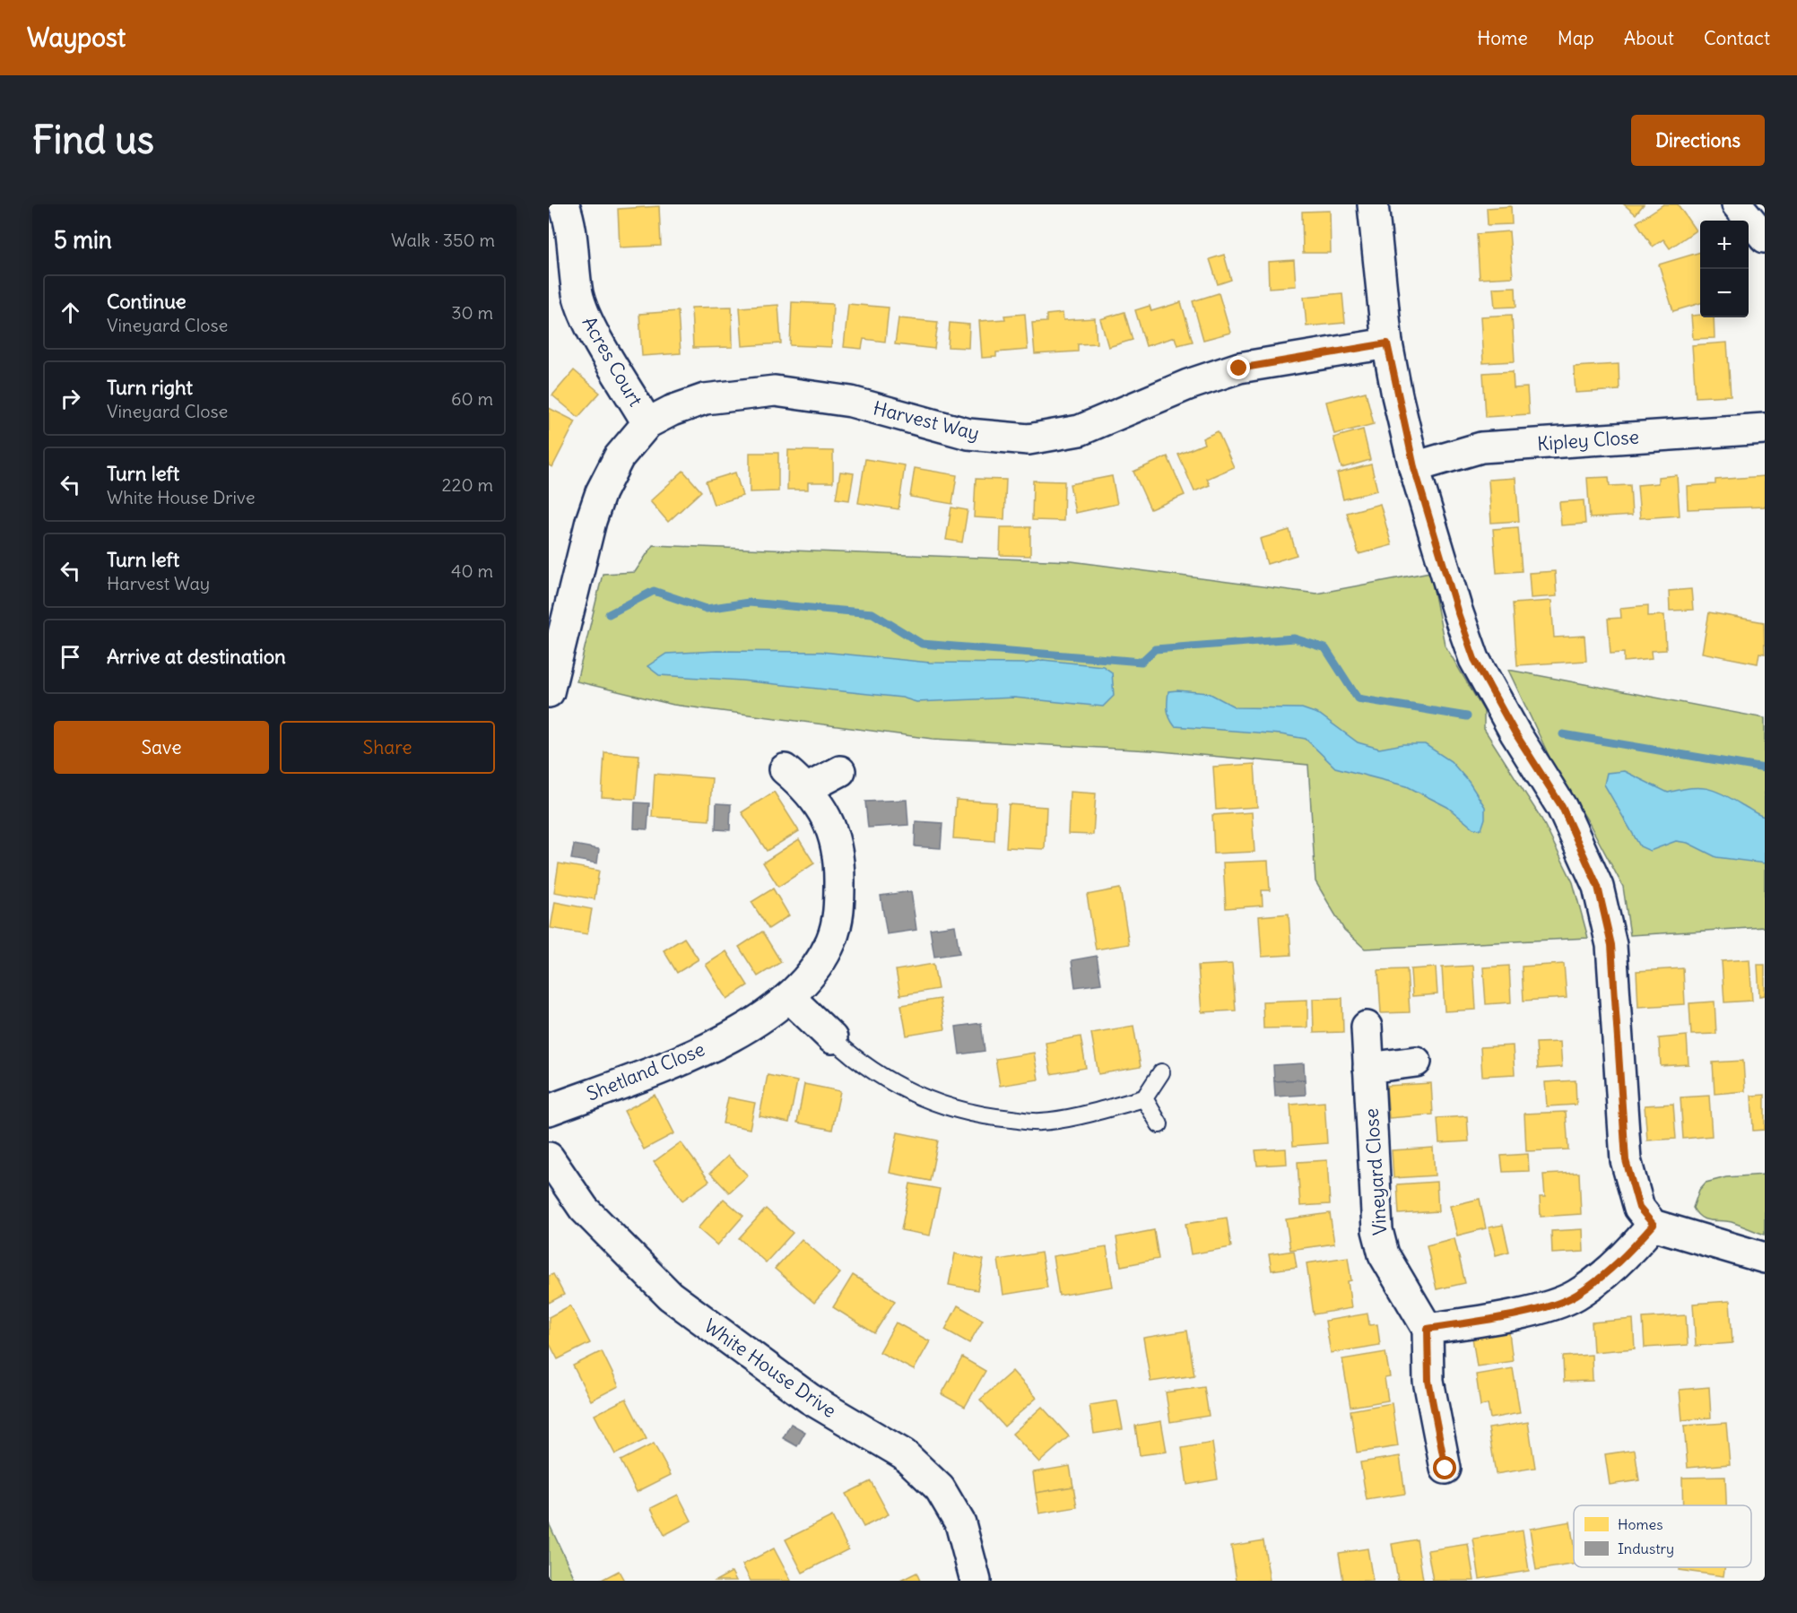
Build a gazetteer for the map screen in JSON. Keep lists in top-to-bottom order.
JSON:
{
  "streets": {
    "street": [
      "Acres Court",
      "Harvest Way",
      "Kipley Close",
      "Shetland Close",
      "Vineyard Close",
      "White House Drive"
    ]
  },
  "crossings": [
    ["Acres Court", "Harvest Way"]
  ],
  "legend": ["Homes", "Industry"],
  "page": {
    "header": "Waypost",
    "nav": [
      "Home",
      "Map",
      "About",
      "Contact"
    ],
    "buttons": [
      "Directions",
      ["Save", "Share"]
    ],
    "title": "Find us",
    "heading": ["5 min", "Walk · 350 m"],
    "map_buttons": ["+", "−"],
    "list": [
      ["Continue", "Vineyard Close", "30 m"],
      ["Turn right", "Vineyard Close", "60 m"],
      ["Turn left", "White House Drive", "220 m"],
      ["Turn left", "Harvest Way", "40 m"],
      "Arrive at destination"
    ]
  }
}
